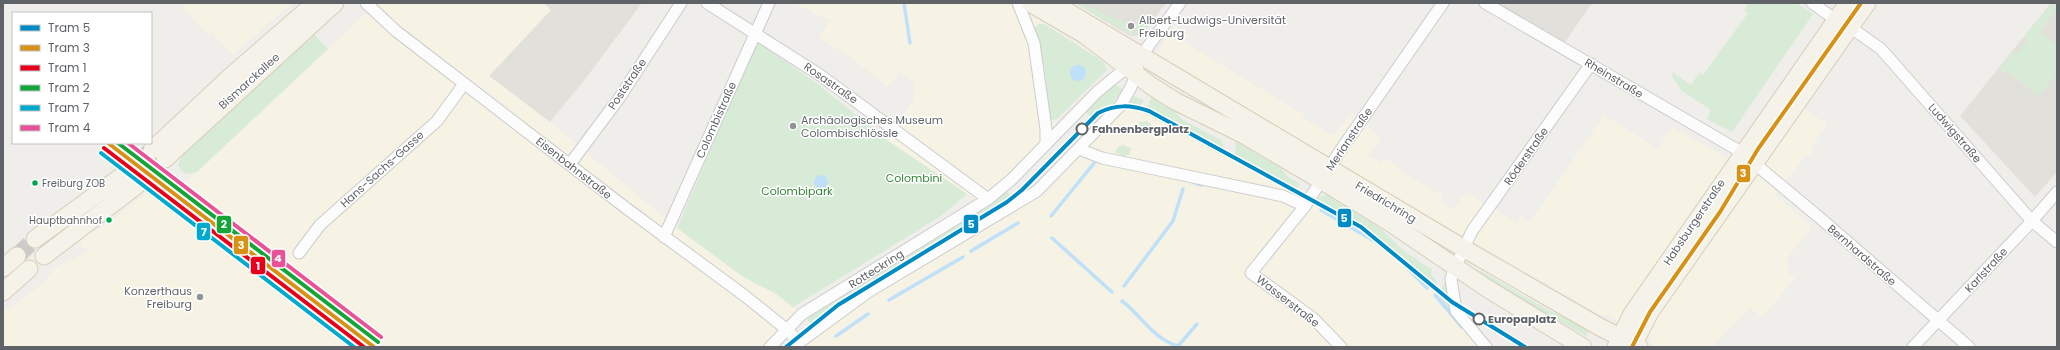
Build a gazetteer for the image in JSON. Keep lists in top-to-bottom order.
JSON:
{
  "streets": {
    "main road": ["Bismarckallee", "Friedrichring", "Habsburgerstraße"],
    "street": [
      "Rheinstraße",
      "Rosastraße",
      "Poststraße",
      "Colombistraße",
      "Ludwigstraße",
      "Merianstraße",
      "Röderstraße",
      "Eisenbahnstraße",
      "Hans-Sachs-Gasse",
      "Bernhardstraße",
      "Rotteckring",
      "Karlstraße",
      "Wasserstraße"
    ]
  },
  "crossings": [
    ["Rheinstraße", "Röderstraße"],
    ["Rheinstraße", "Habsburgerstraße"],
    ["Rheinstraße", "Bernhardstraße"],
    ["Rosastraße", "Colombistraße"],
    ["Rosastraße", "Rotteckring"],
    ["Poststraße", "Eisenbahnstraße"],
    ["Colombistraße", "Eisenbahnstraße"],
    ["Ludwigstraße", "Habsburgerstraße"],
    ["Ludwigstraße", "Karlstraße"],
    ["Merianstraße", "Friedrichring"],
    ["Merianstraße", "Wasserstraße"],
    ["Röderstraße", "Friedrichring"],
    ["Eisenbahnstraße", "Hans-Sachs-Gasse"],
    ["Eisenbahnstraße", "Rotteckring"],
    ["Friedrichring", "Habsburgerstraße"],
    ["Habsburgerstraße", "Bernhardstraße"],
    ["Bernhardstraße", "Karlstraße"]
  ],
  "parks": ["Colombini", "Colombipark"],
  "places": [
    "Albert-Ludwigs-Universität Freiburg",
    "Archäologisches Museum Colombischlössle",
    "Fahnenbergplatz",
    "Freiburg ZOB",
    "Hauptbahnhof",
    "Konzerthaus Freiburg",
    "Europaplatz"
  ],
  "lines": [
    "tram line 3",
    "tram line 5",
    "tram line 2",
    "tram line 4",
    "tram line 1",
    "tram line 7"
  ],
  "legend": [
    "Tram 5",
    "Tram 3",
    "Tram 1",
    "Tram 2",
    "Tram 7",
    "Tram 4"
  ]
}
